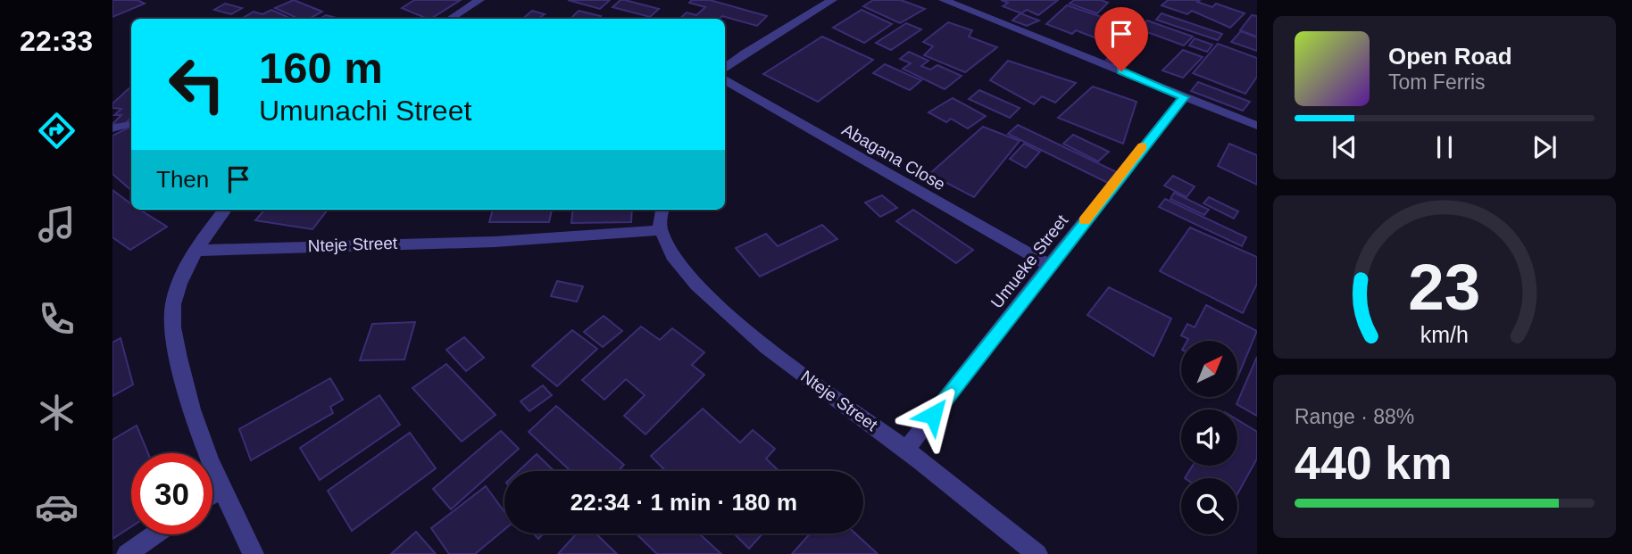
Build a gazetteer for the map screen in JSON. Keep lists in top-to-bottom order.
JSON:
{
  "streets": {
    "street": ["Abagana Close", "Nteje Street", "Umueke Street"]
  },
  "crossings": [
    ["Abagana Close", "Umueke Street"],
    ["Nteje Street", "Umueke Street"]
  ],
  "north": "top right",
  "page": {
    "tabs": "22:33",
    "turn": ["160 m", "Umunachi Street"],
    "song": ["Open Road", "Tom Ferris"],
    "then": "Then",
    "tile": ["Range · 88%", "440 km"],
    "limit": "30",
    "trip": "22:34 · 1 min · 180 m",
    "gauge": ["23", "km/h"]
  }
}
